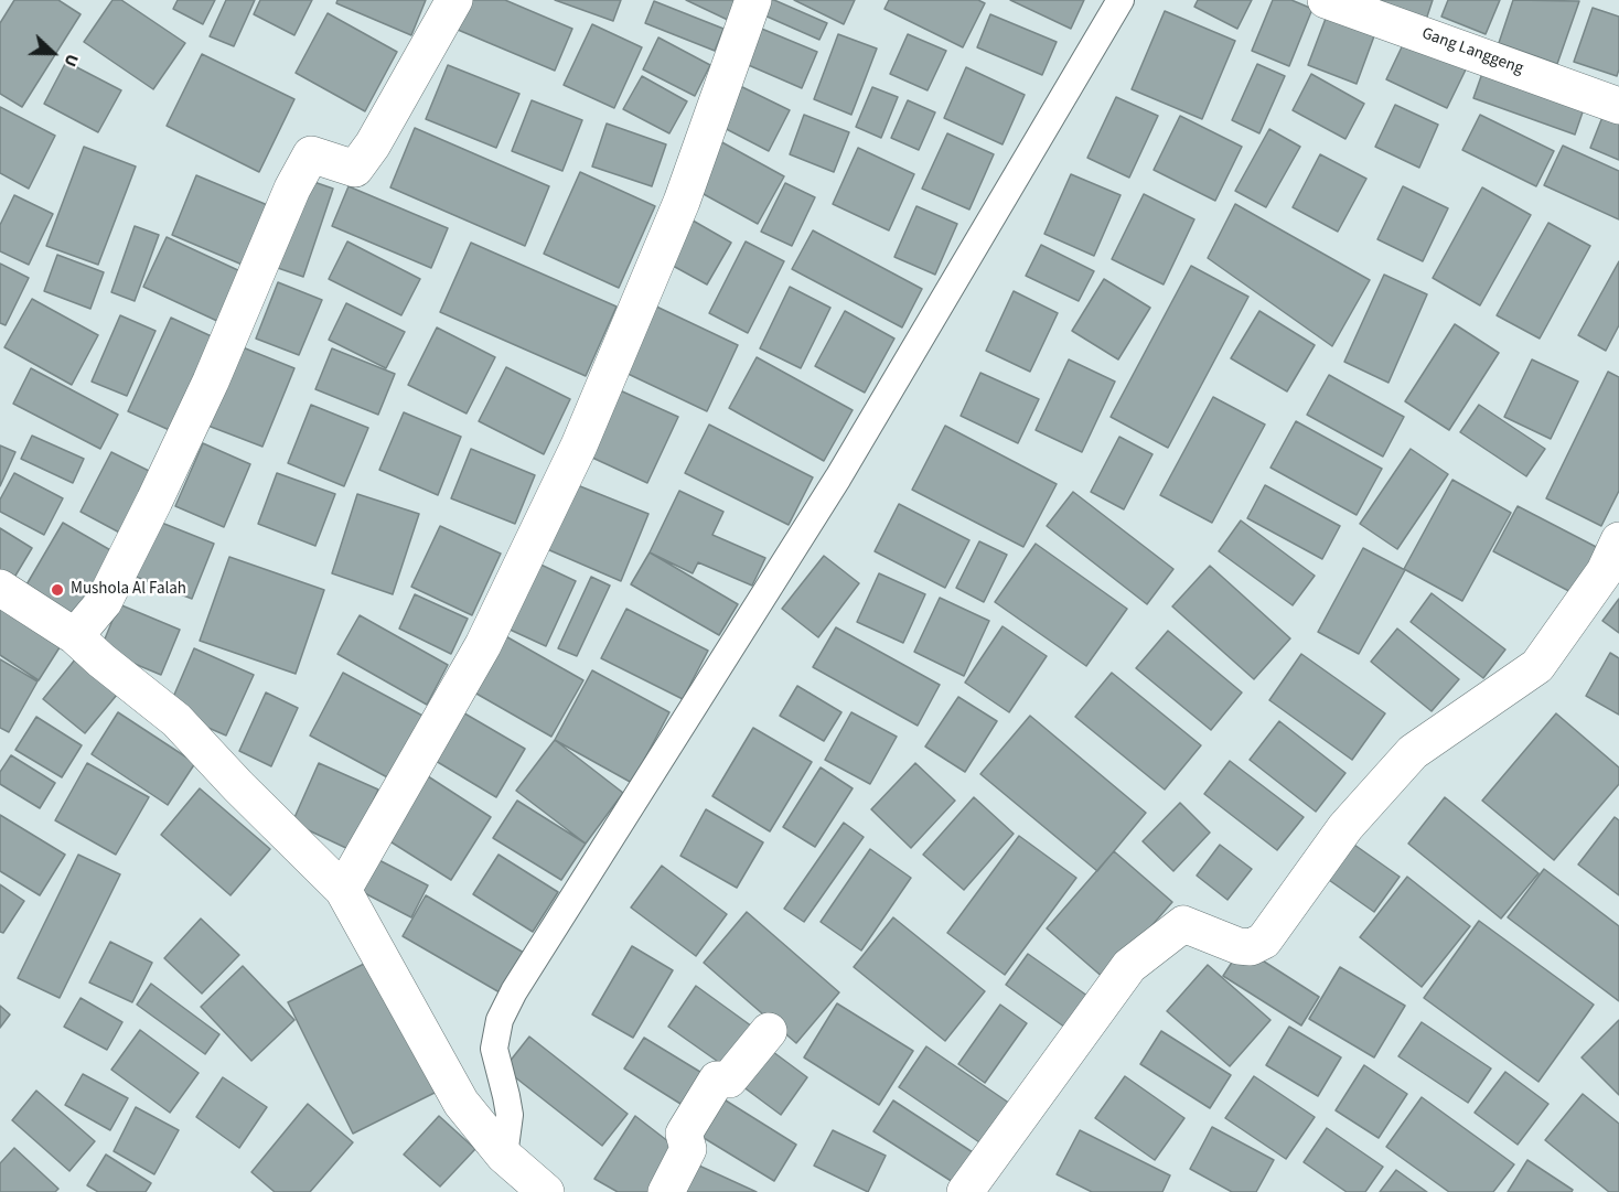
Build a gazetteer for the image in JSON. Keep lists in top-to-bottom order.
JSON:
{
  "streets": {
    "street": ["Gang Langgeng"]
  },
  "places": ["Mushola Al Falah"],
  "north": "right"
}
